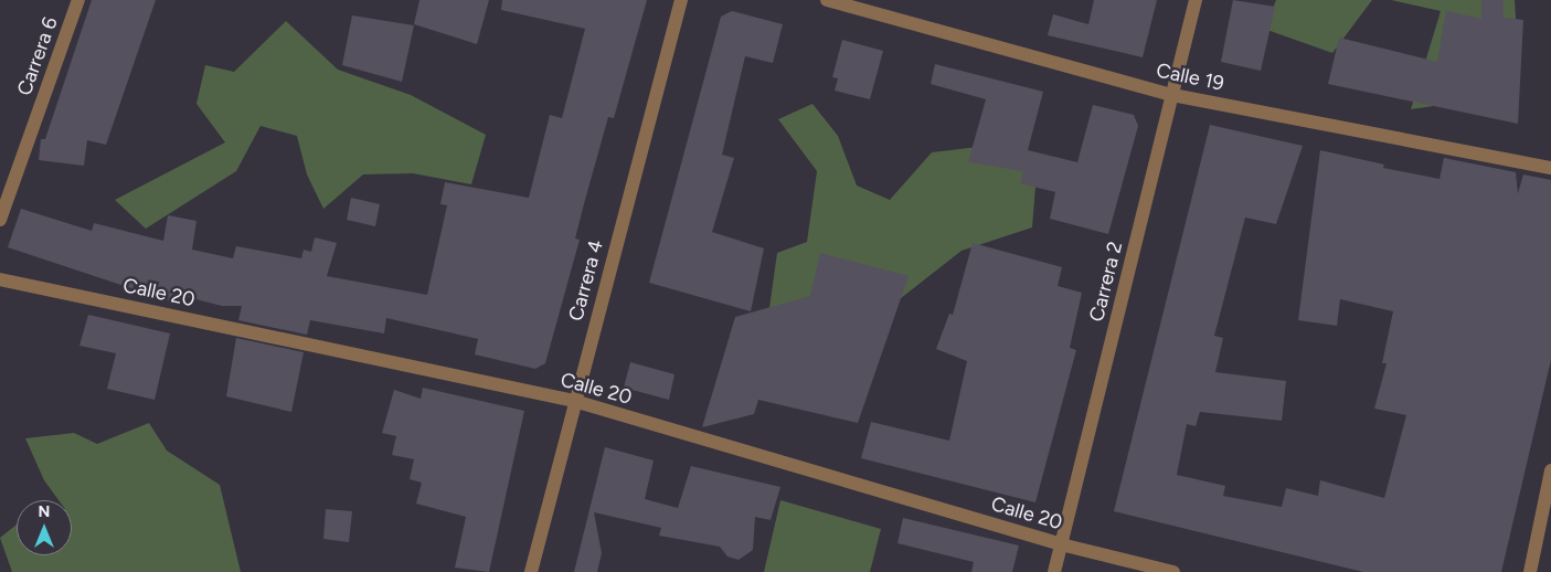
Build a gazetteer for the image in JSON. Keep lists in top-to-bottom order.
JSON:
{
  "streets": {
    "street": [
      "Carrera 6",
      "Calle 19",
      "Carrera 4",
      "Carrera 2",
      "Calle 20"
    ]
  },
  "crossings": [
    ["Calle 19", "Carrera 2"],
    ["Carrera 4", "Calle 20"],
    ["Carrera 2", "Calle 20"]
  ],
  "north": "top"
}
